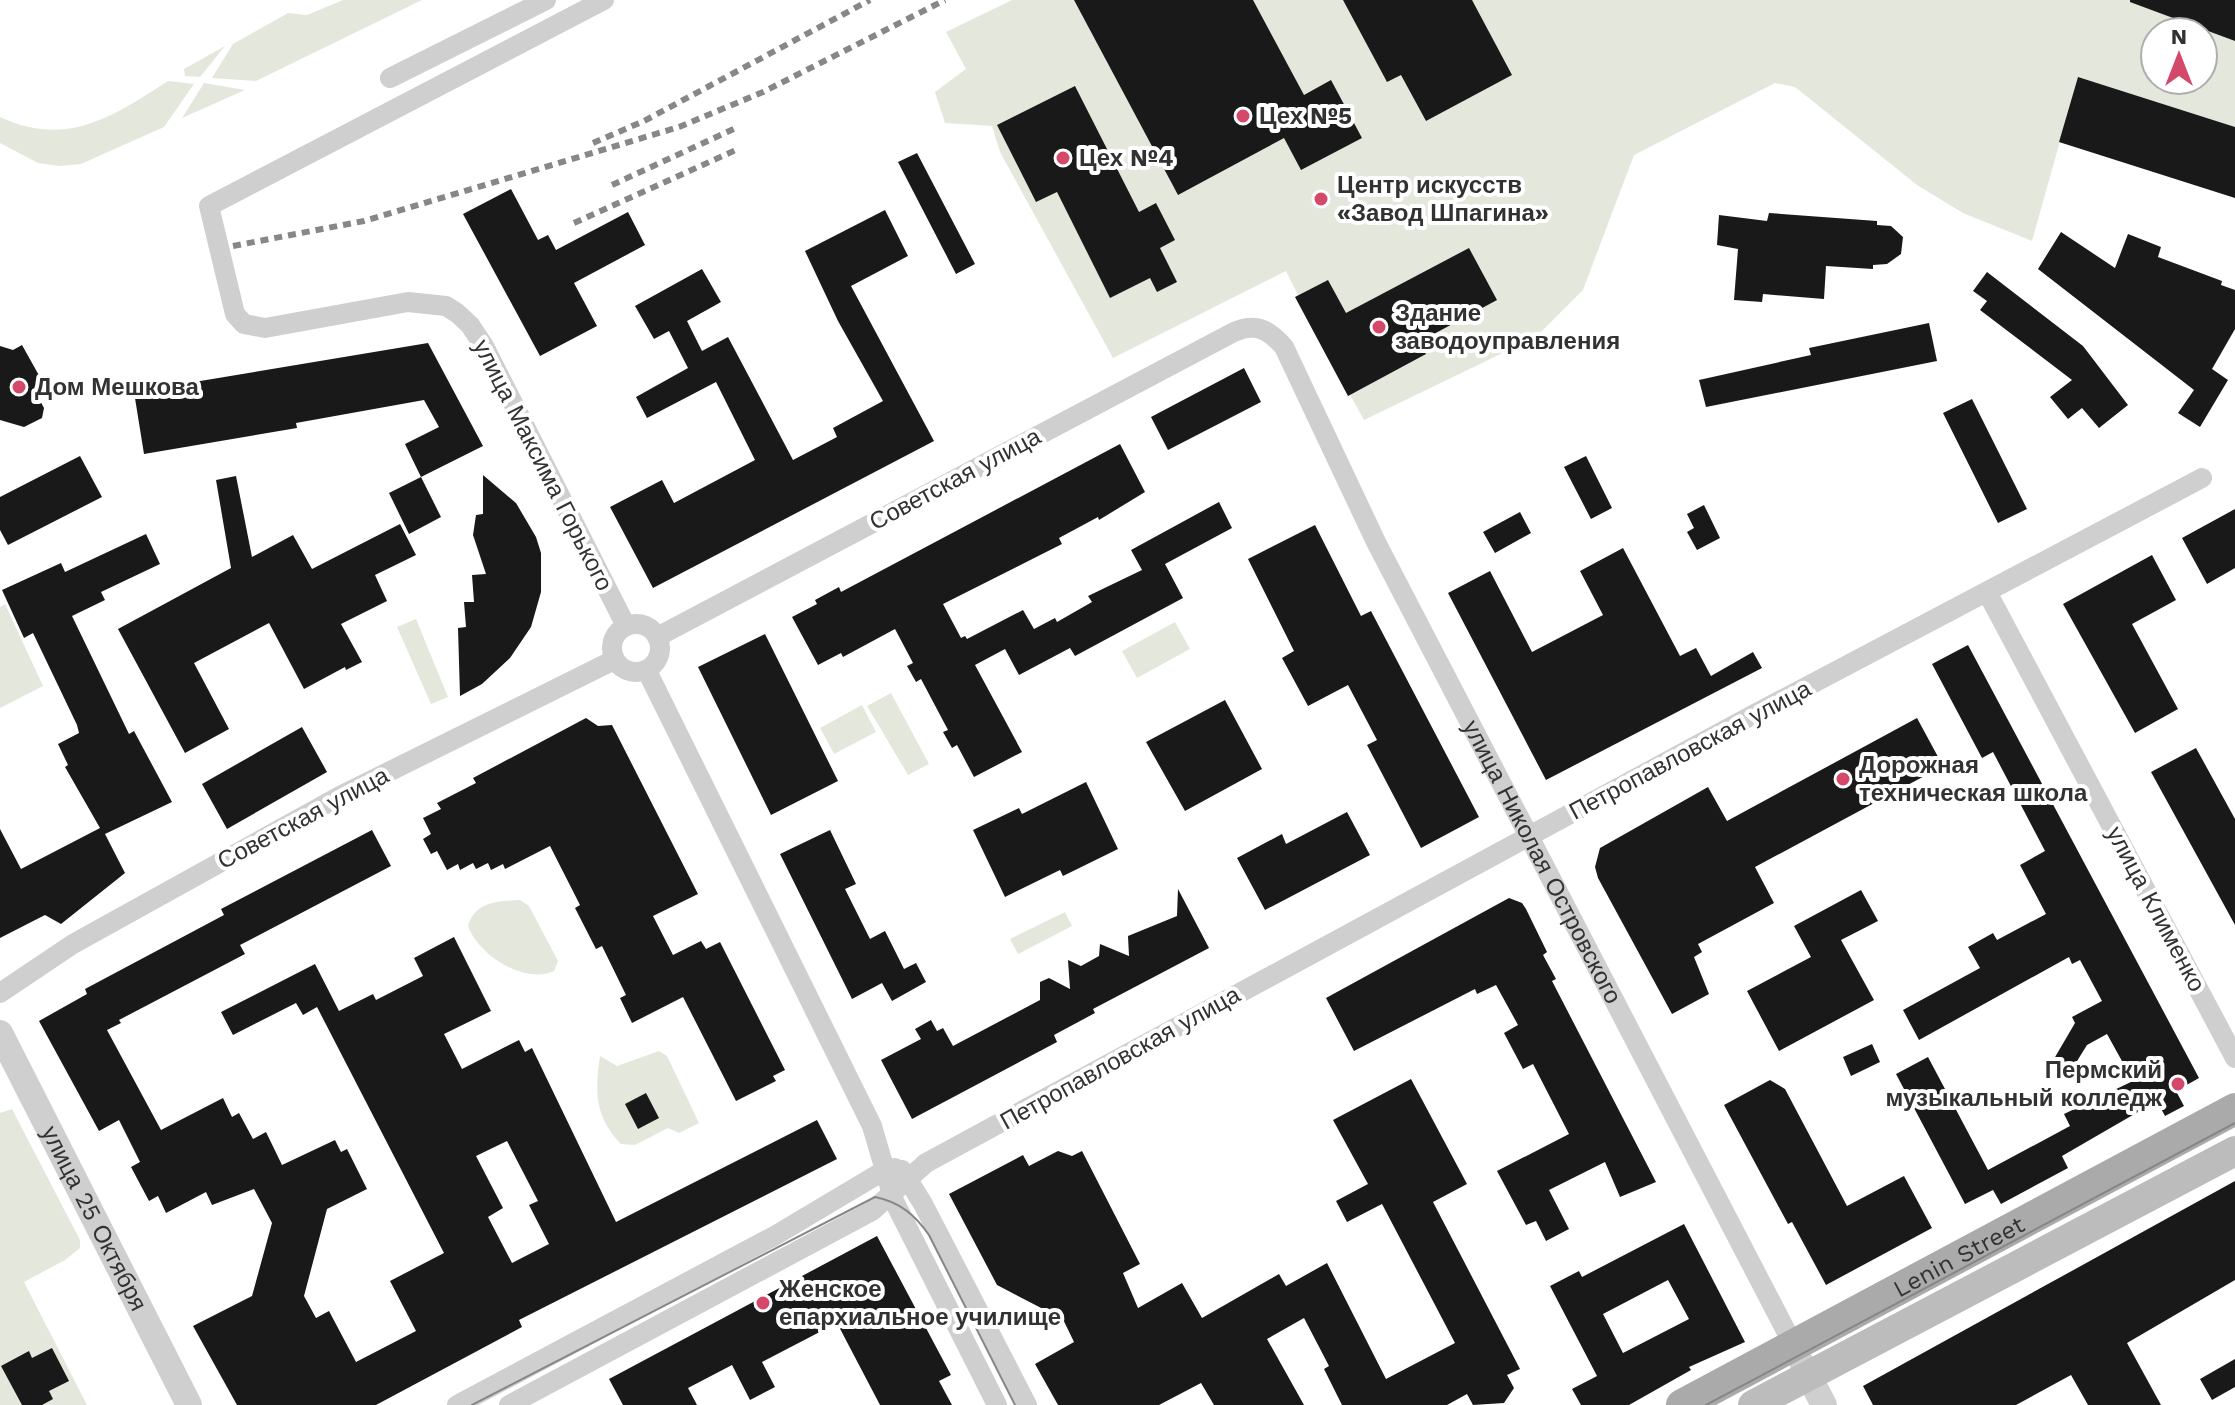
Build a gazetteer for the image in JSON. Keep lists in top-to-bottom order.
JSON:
{
  "streets": {
    "main road": ["Lenin Street"],
    "street": [
      "улица Максима Горького",
      "Советская улица",
      "Петропавловская улица",
      "улица Николая Островского",
      "улица Клименко",
      "улица 25 Октября"
    ]
  },
  "crossings": [
    ["улица Максима Горького", "Советская улица"],
    ["Советская улица", "улица Николая Островского"],
    ["Петропавловская улица", "улица Николая Островского"],
    ["Петропавловская улица", "улица Клименко"],
    ["улица Николая Островского", "Lenin Street"]
  ],
  "places": [
    "Цех №5",
    "Цех №4",
    "Центр искусств «Завод Шпагина»",
    "Здание заводоуправления",
    "Дом Мешкова",
    "Дорожная техническая школа",
    "Пермский музыкальный колледж",
    "Женское епархиальное училище"
  ],
  "north": "top"
}
